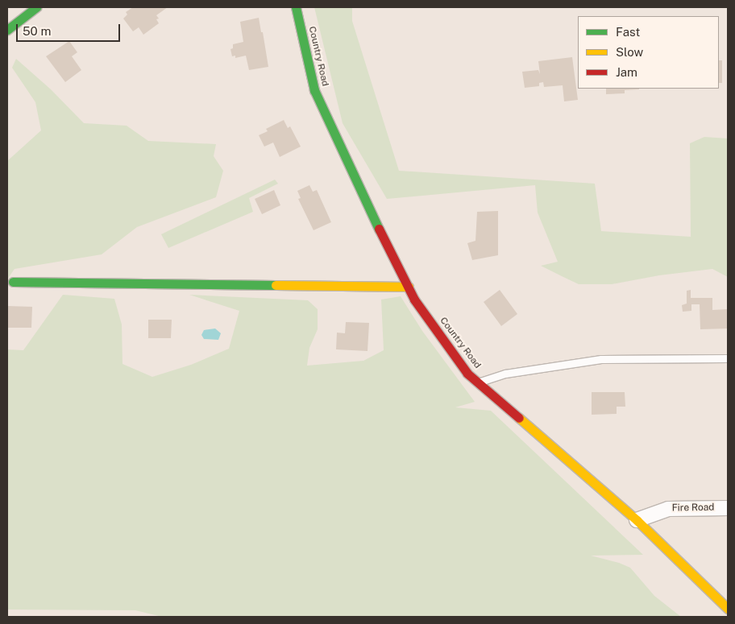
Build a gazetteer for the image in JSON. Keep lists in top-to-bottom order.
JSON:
{
  "streets": {
    "street": ["Country Road", "Fire Road"]
  },
  "crossings": [
    ["Country Road", "Fire Road"]
  ],
  "legend": ["Fast", "Slow", "Jam"],
  "scale_bar": "50 m"
}
